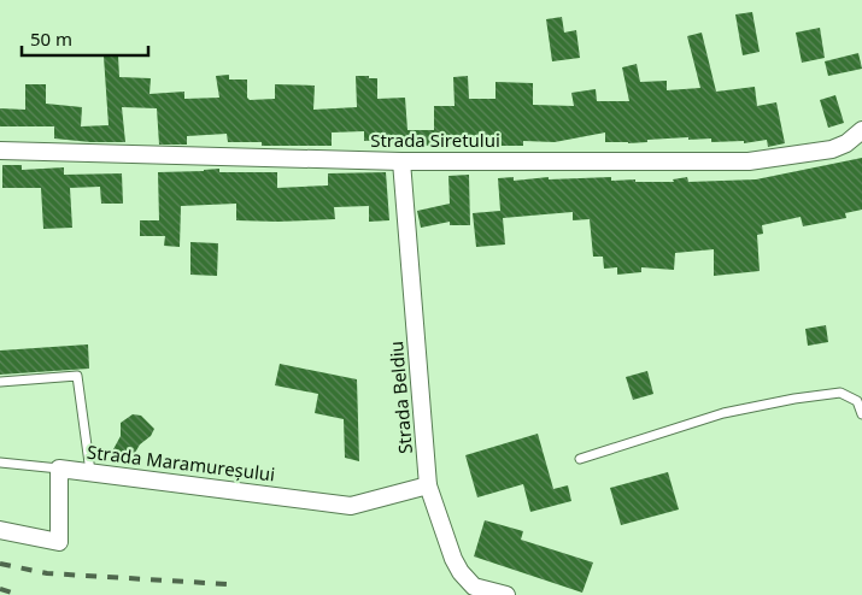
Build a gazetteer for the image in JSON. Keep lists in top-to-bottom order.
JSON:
{
  "streets": {
    "street": ["Strada Siretului", "Strada Beldiu", "Strada Maramureșului"]
  },
  "crossings": [
    ["Strada Siretului", "Strada Beldiu"],
    ["Strada Beldiu", "Strada Maramureșului"]
  ],
  "scale_bar": "50 m"
}
